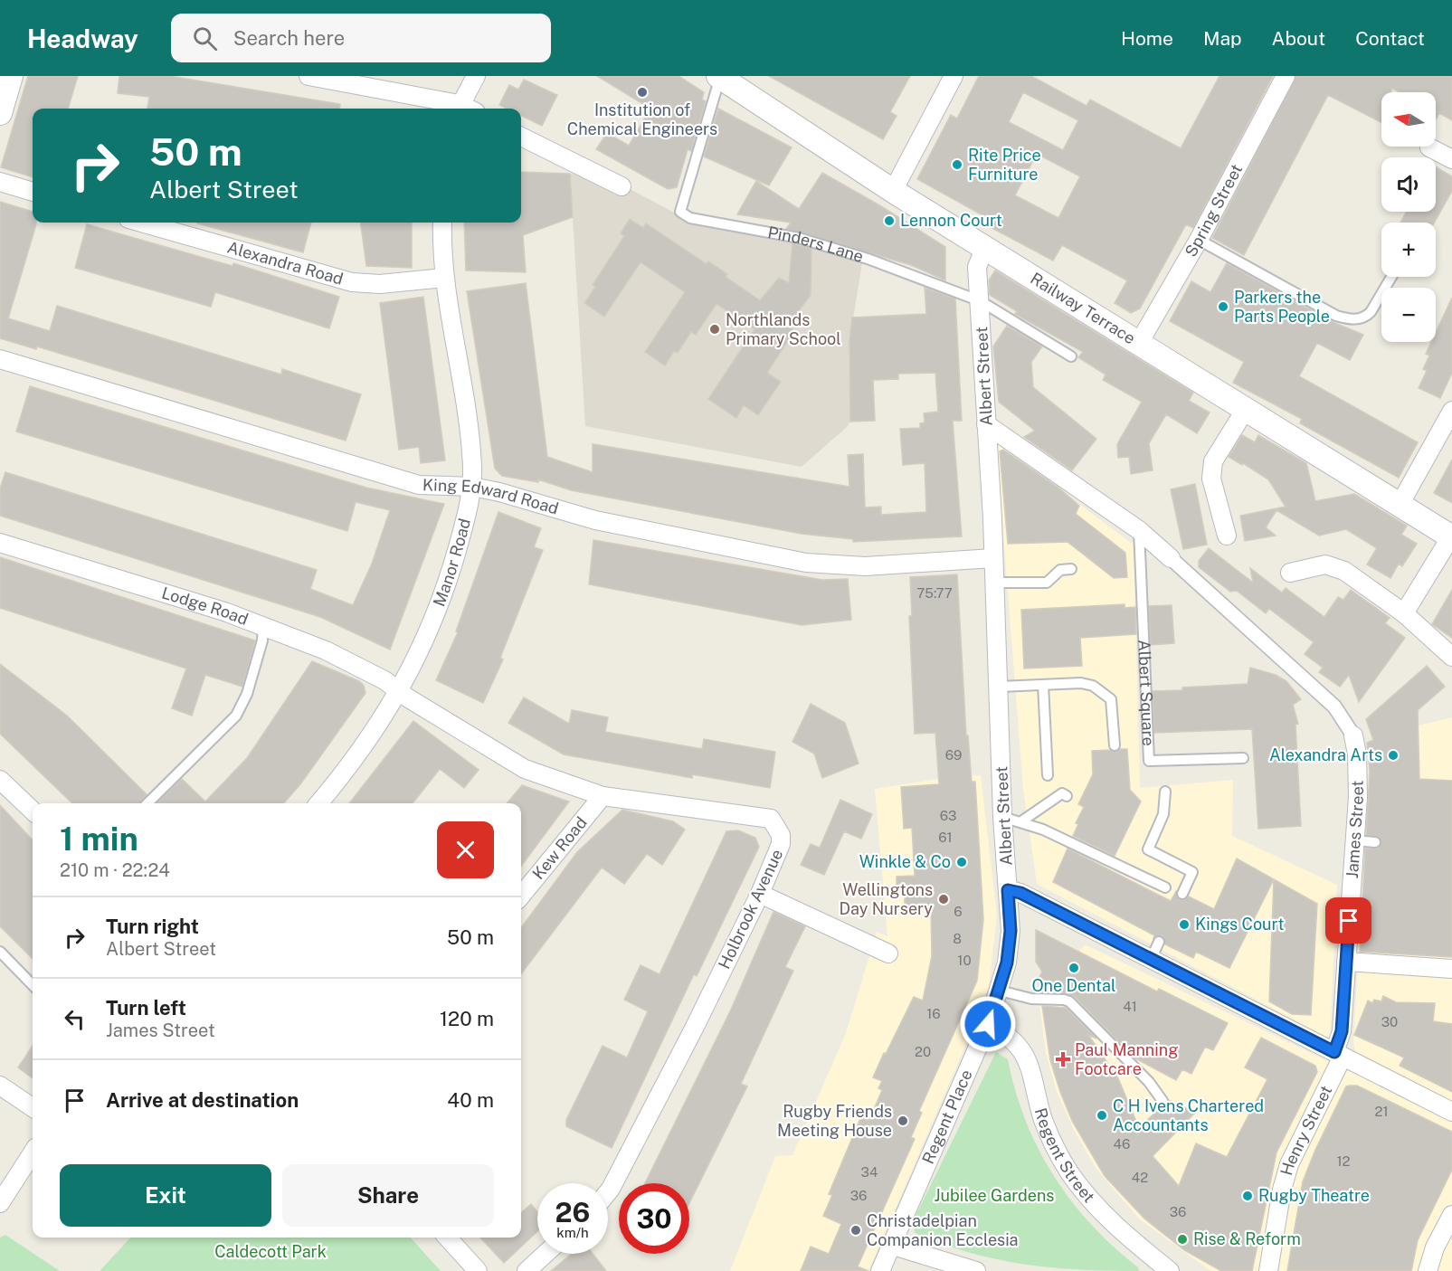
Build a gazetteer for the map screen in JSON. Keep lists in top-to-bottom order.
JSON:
{
  "streets": {
    "street": [
      "Spring Street",
      "Alexandra Road",
      "Railway Terrace",
      "Albert Street",
      "King Edward Road",
      "Manor Road",
      "Lodge Road",
      "James Street",
      "Kew Road",
      "Holbrook Avenue",
      "Regent Place",
      "Henry Street",
      "Regent Street"
    ],
    "lane": ["Pinders Lane", "Albert Square"]
  },
  "crossings": [
    ["Spring Street", "Railway Terrace"],
    ["Pinders Lane", "Railway Terrace"],
    ["Pinders Lane", "Albert Street"],
    ["Alexandra Road", "Manor Road"],
    ["Railway Terrace", "Albert Street"],
    ["Albert Street", "King Edward Road"],
    ["Albert Street", "James Street"],
    ["Albert Street", "Regent Place"],
    ["Albert Street", "Henry Street"],
    ["King Edward Road", "Manor Road"],
    ["Manor Road", "Lodge Road"],
    ["Manor Road", "Holbrook Avenue"],
    ["Lodge Road", "Holbrook Avenue"],
    ["James Street", "Henry Street"],
    ["Kew Road", "Holbrook Avenue"],
    ["Regent Place", "Regent Street"]
  ],
  "parks": ["Jubilee Gardens", "Caldecott Park"],
  "places": {
    "other": [
      "Institution of Chemical Engineers",
      "Rite Price Furniture",
      "Lennon Court",
      "Parkers the Parts People",
      "Northlands Primary School",
      "Alexandra Arts",
      "Winkle & Co",
      "Wellingtons Day Nursery",
      "Kings Court",
      "One Dental",
      "C H Ivens Chartered Accountants",
      "Rugby Friends Meeting House",
      "Rugby Theatre",
      "Christadelpian Companion Ecclesia",
      "Rise & Reform"
    ],
    "health": ["Paul Manning Footcare"]
  },
  "house_numbers": [
    "75:77",
    "69",
    "63",
    "61",
    "6",
    "8",
    "10",
    "41",
    "16",
    "30",
    "20",
    "21",
    "46",
    "12",
    "34",
    "42",
    "36",
    "36"
  ],
  "north": "left",
  "page": {
    "header": "Headway",
    "search": "Search here",
    "nav": [
      "Home",
      "Map",
      "About",
      "Contact"
    ],
    "map_buttons": ["+", "−"],
    "turn": ["50 m", "Albert Street"],
    "heading": ["1 min", "210 m · 22:24"],
    "list": [
      {
        "name": "Turn right",
        "note": "Albert Street",
        "value": "50 m"
      },
      {
        "name": "Turn left",
        "note": "James Street",
        "value": "120 m"
      },
      {
        "name": "Arrive at destination",
        "value": "40 m"
      }
    ],
    "buttons": ["Exit", "Share"],
    "speed": "26 km/h",
    "limit": "30"
  }
}
